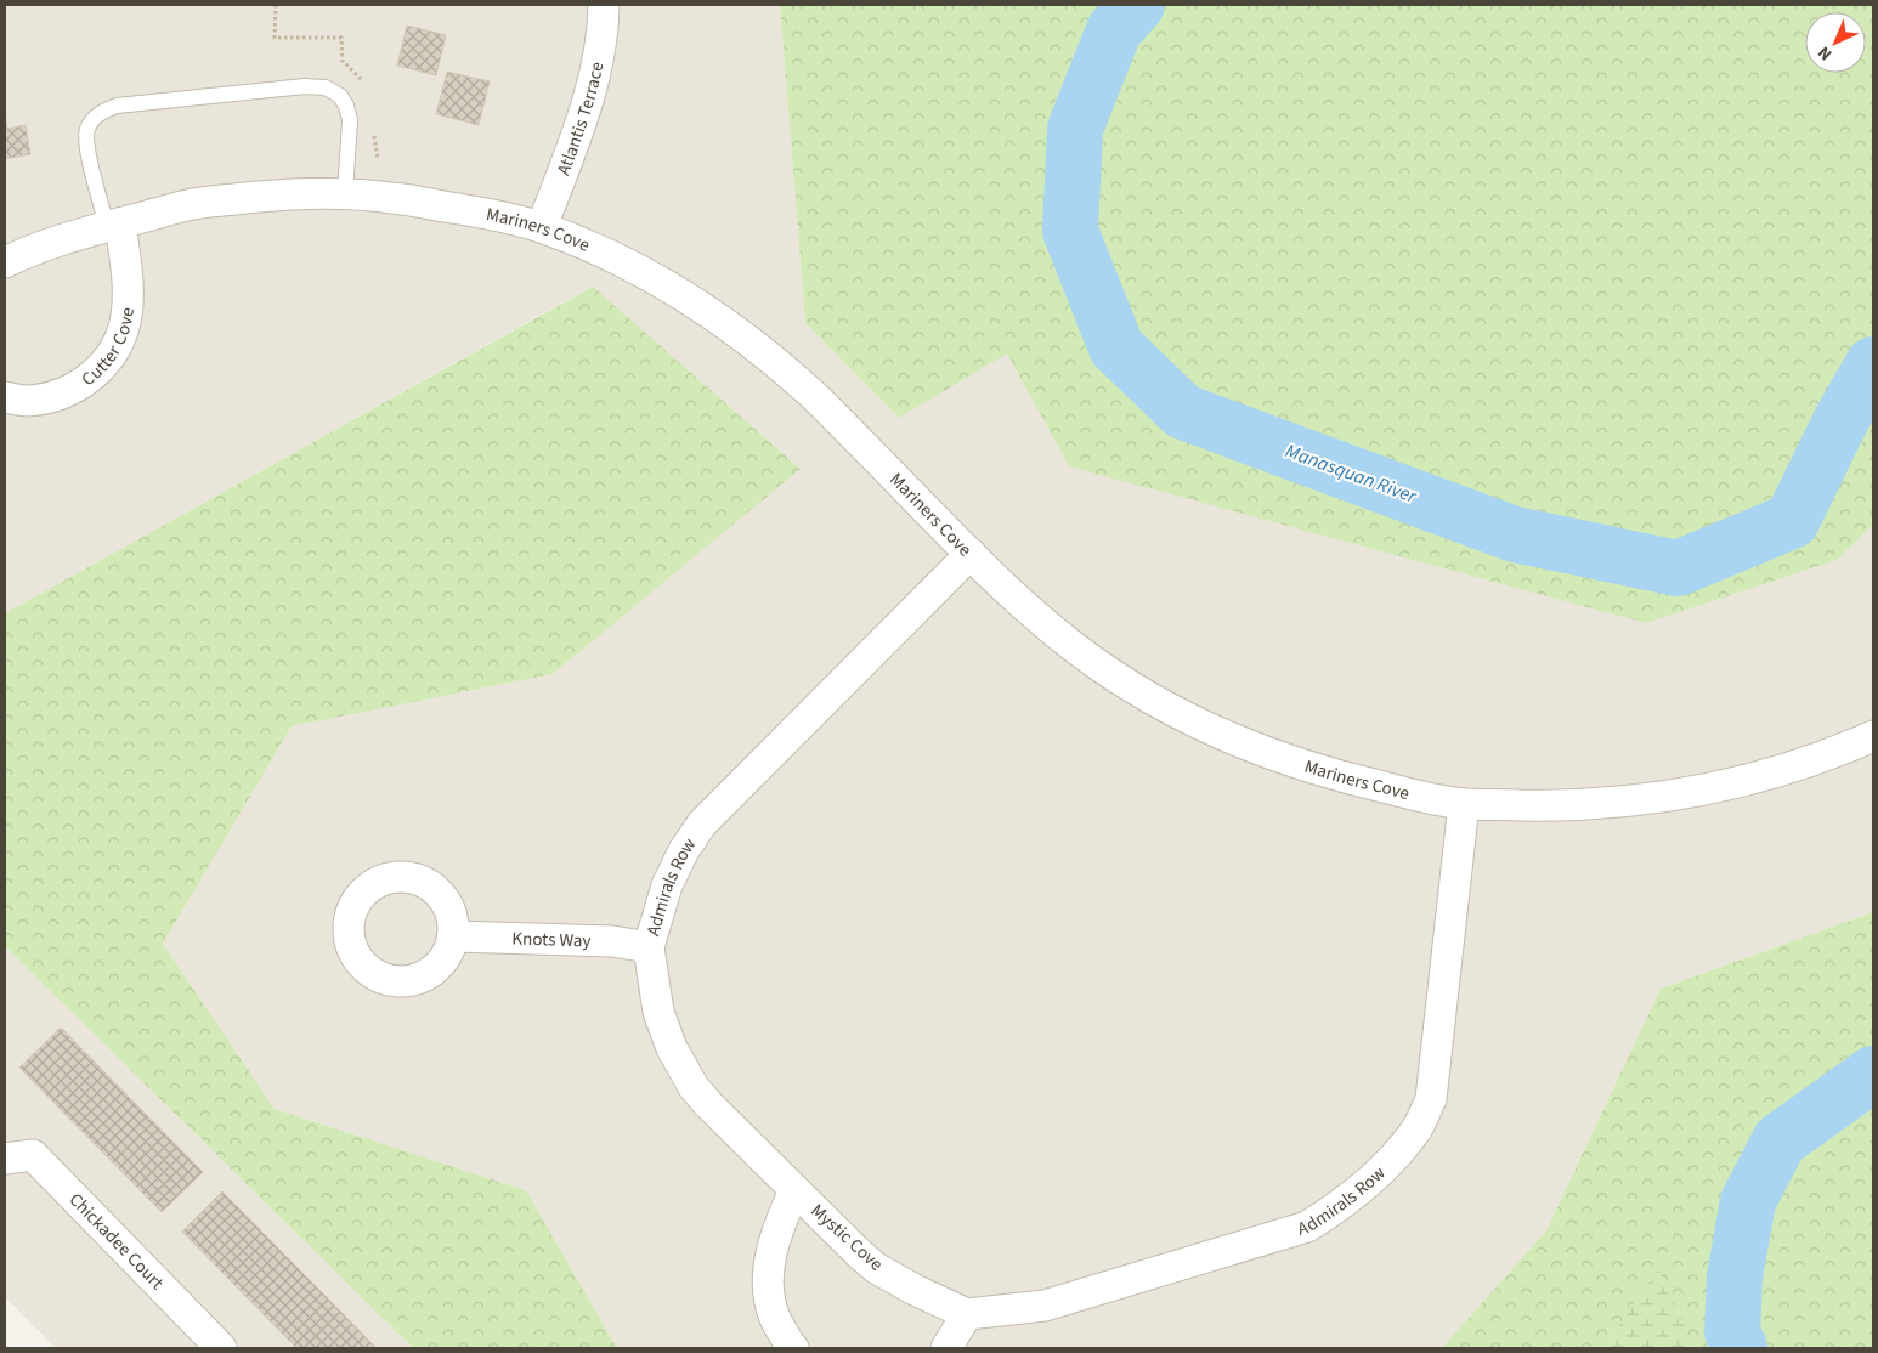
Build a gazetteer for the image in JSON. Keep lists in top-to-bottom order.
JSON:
{
  "streets": {
    "street": [
      "Atlantis Terrace",
      "Mariners Cove",
      "Cutter Cove",
      "Admirals Row",
      "Knots Way",
      "Mystic Cove",
      "Chickadee Court"
    ]
  },
  "crossings": [
    ["Atlantis Terrace", "Mariners Cove"],
    ["Mariners Cove", "Cutter Cove"],
    ["Mariners Cove", "Admirals Row"],
    ["Admirals Row", "Knots Way"],
    ["Admirals Row", "Mystic Cove"]
  ],
  "water": ["Manasquan River"],
  "north": "bottom left"
}
